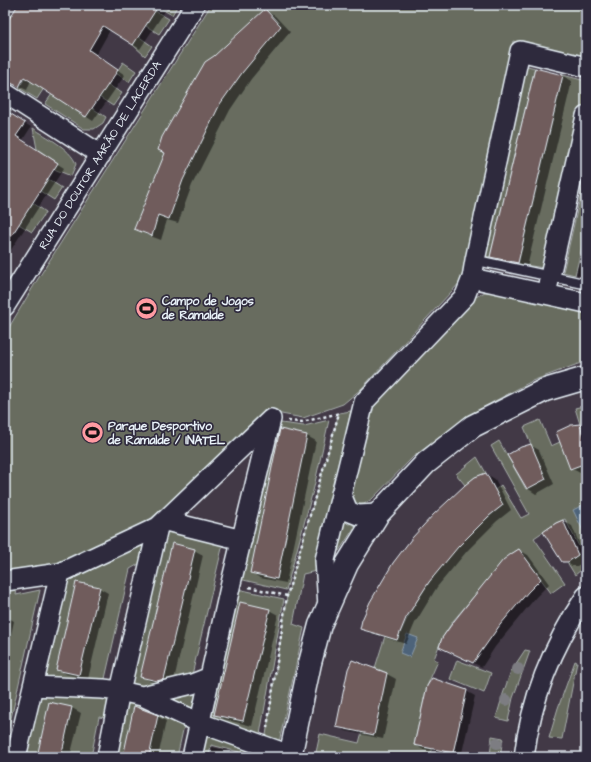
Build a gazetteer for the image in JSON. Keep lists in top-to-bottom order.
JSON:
{
  "streets": {
    "street": ["RUA DO DOUTOR AARÃO DE LACERDA"]
  },
  "places": {
    "sports": ["Campo de Jogos de Ramalde", "Parque Desportivo de Ramalde / INATEL"]
  }
}
